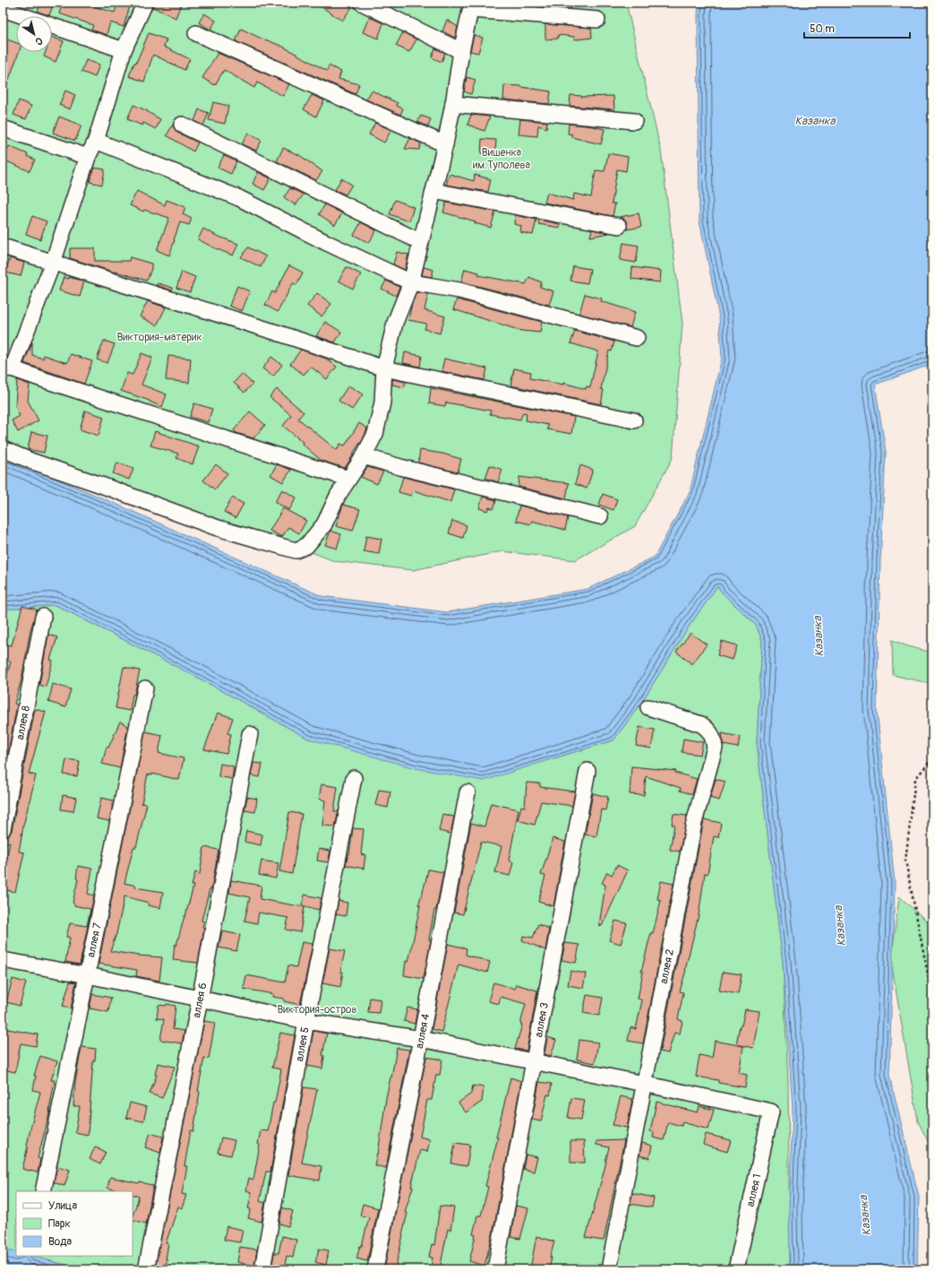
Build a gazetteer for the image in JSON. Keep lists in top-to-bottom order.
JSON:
{
  "streets": {
    "lane": [
      "аллея 8",
      "аллея 7",
      "аллея 2",
      "аллея 6",
      "аллея 3",
      "аллея 4",
      "аллея 5",
      "аллея 1"
    ]
  },
  "crossings": [
    ["аллея 2", "аллея 1"]
  ],
  "water": ["Казанка"],
  "parks": ["Вишенка им.Туполева", "Виктория-материк", "Виктория-остров"],
  "legend": ["Улица", "Парк", "Вода"],
  "scale_bar": "50 m",
  "north": "bottom right"
}
